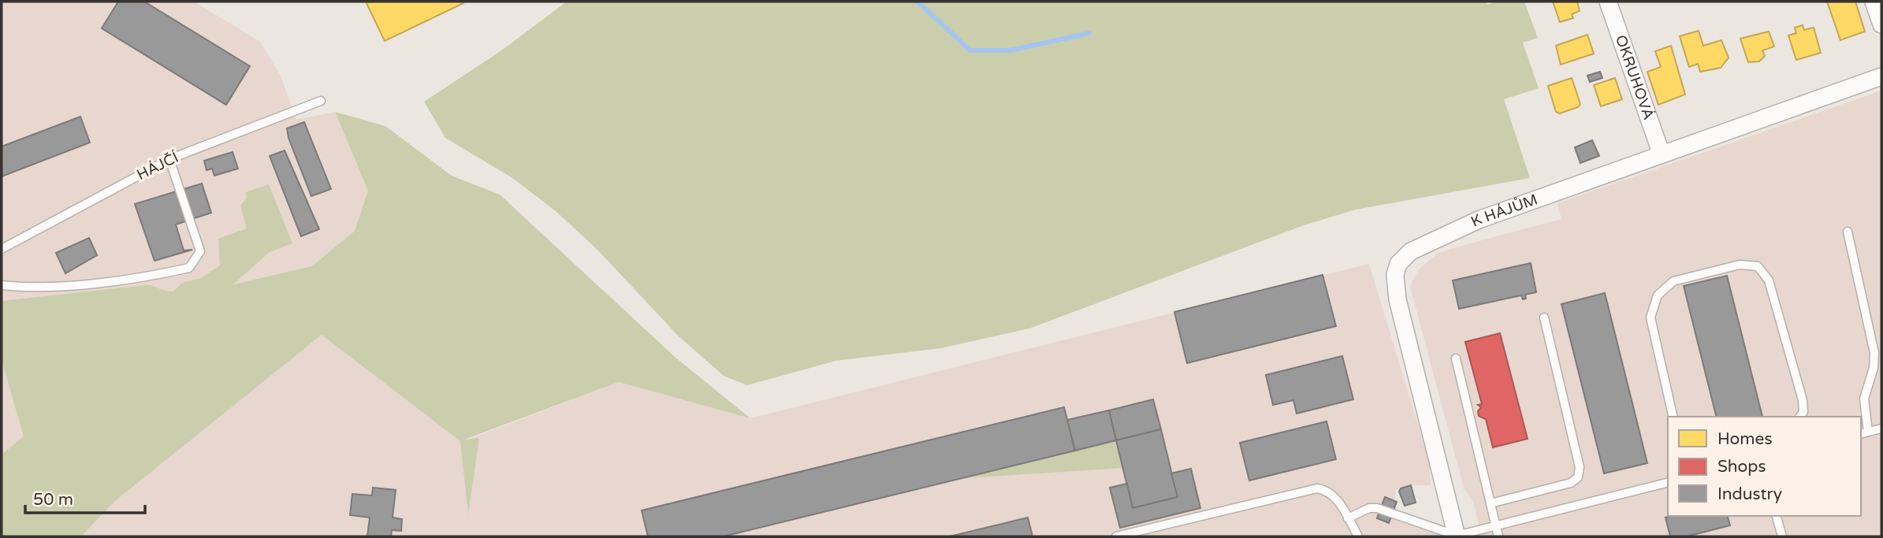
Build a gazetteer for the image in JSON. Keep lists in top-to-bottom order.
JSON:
{
  "streets": {
    "street": ["OKRUHOVÁ", "K HÁJŮM"],
    "lane": ["HÁJČÍ"]
  },
  "crossings": [
    ["OKRUHOVÁ", "K HÁJŮM"]
  ],
  "legend": ["Homes", "Shops", "Industry"],
  "scale_bar": "50 m"
}
